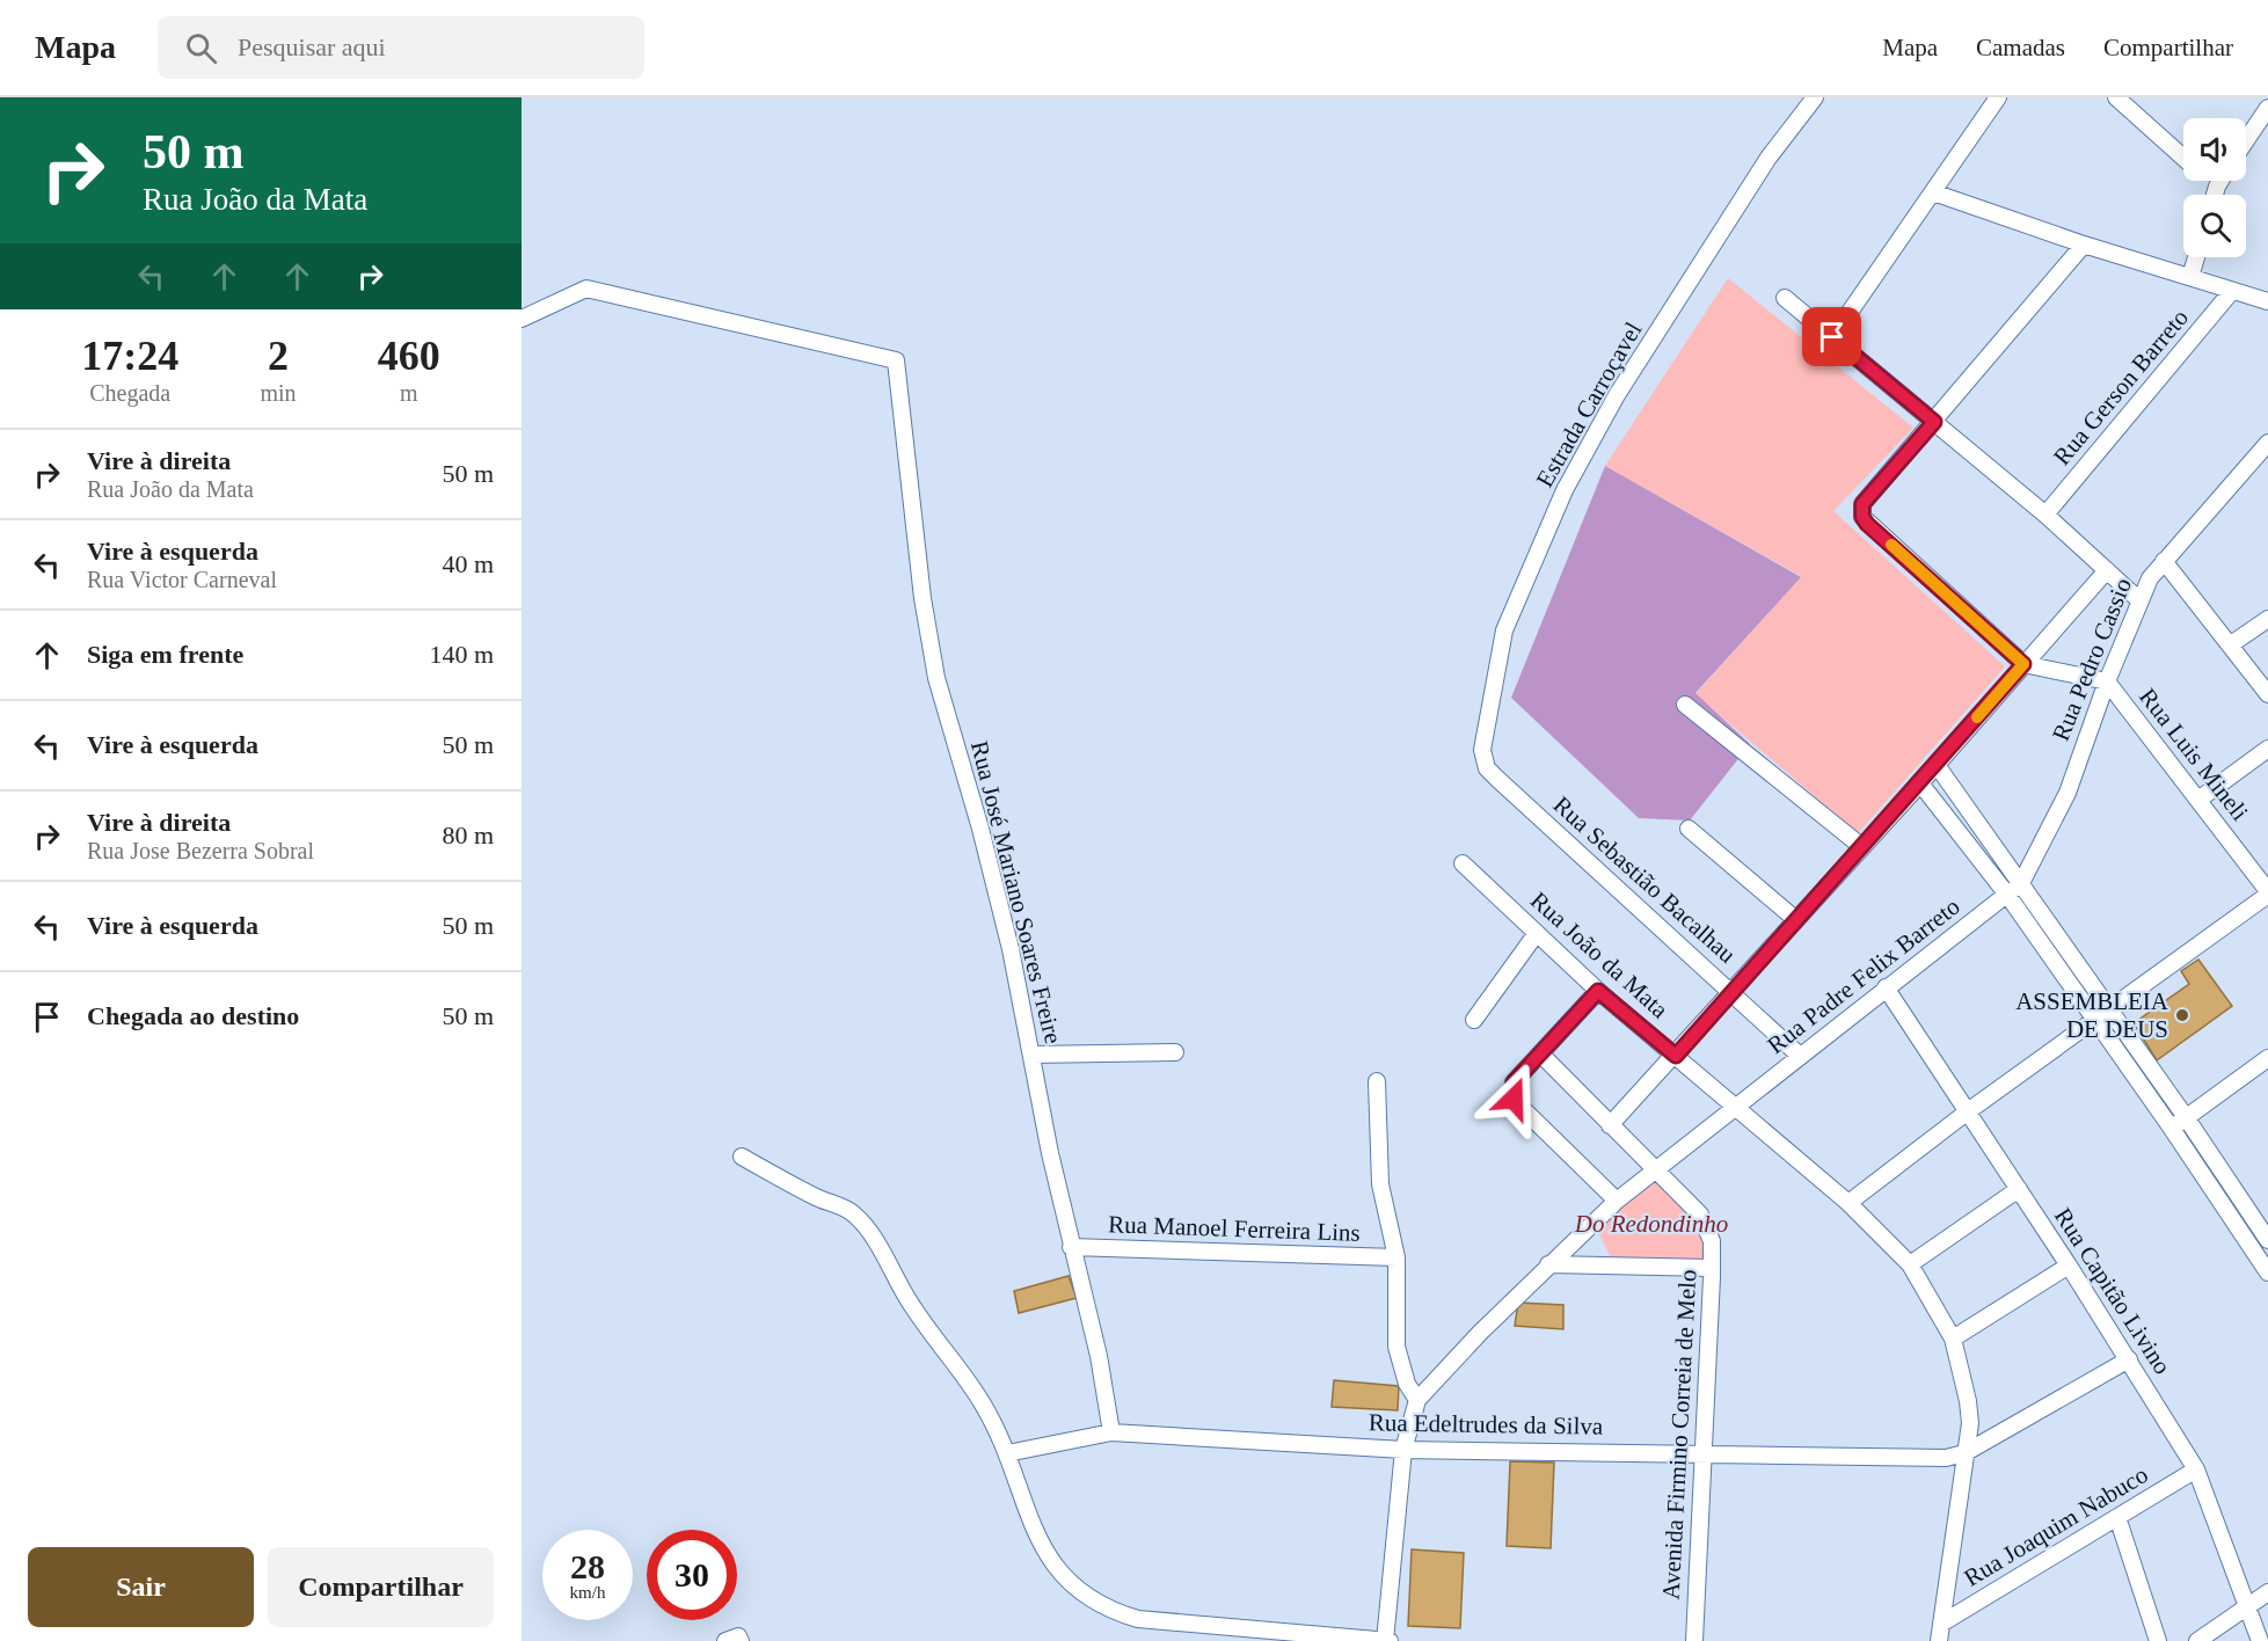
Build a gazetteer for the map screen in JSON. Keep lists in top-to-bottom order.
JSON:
{
  "streets": {
    "street": [
      "Rua Gerson Barreto",
      "Estrada Carroçavel",
      "Rua Pedro Cassio",
      "Rua Luis Mineli",
      "Rua Sebastião Bacalhau",
      "Rua José Mariano Soares Freire",
      "Rua João da Mata",
      "Rua Padre Felix Barreto",
      "Rua Manoel Ferreira Lins",
      "Rua Capitão Livino",
      "Rua Edeltrudes da Silva",
      "Avenida Firmino Correia de Melo",
      "Rua Joaquim Nabuco"
    ]
  },
  "crossings": [
    ["Estrada Carroçavel", "Rua Sebastião Bacalhau"],
    ["Rua Pedro Cassio", "Rua Luis Mineli"],
    ["Rua Pedro Cassio", "Rua Padre Felix Barreto"],
    ["Rua Sebastião Bacalhau", "Rua Padre Felix Barreto"],
    ["Rua José Mariano Soares Freire", "Rua Manoel Ferreira Lins"],
    ["Rua José Mariano Soares Freire", "Rua Edeltrudes da Silva"],
    ["Rua João da Mata", "Rua Padre Felix Barreto"],
    ["Rua João da Mata", "Rua Edeltrudes da Silva"],
    ["Rua João da Mata", "Rua Joaquim Nabuco"],
    ["Rua Padre Felix Barreto", "Rua Capitão Livino"],
    ["Rua Padre Felix Barreto", "Avenida Firmino Correia de Melo"],
    ["Rua Capitão Livino", "Rua Joaquim Nabuco"],
    ["Rua Edeltrudes da Silva", "Avenida Firmino Correia de Melo"]
  ],
  "parks": ["Do Redondinho"],
  "places": ["ASSEMBLEIA DE DEUS"],
  "page": {
    "header": "Mapa",
    "search": "Pesquisar aqui",
    "nav": ["Mapa", "Camadas", "Compartilhar"],
    "turn": ["50 m", "Rua João da Mata"],
    "eta": [
      "17:24",
      "Chegada",
      "2",
      "min",
      "460",
      "m"
    ],
    "list": [
      {
        "name": "Vire à direita",
        "note": "Rua João da Mata",
        "value": "50 m"
      },
      {
        "name": "Vire à esquerda",
        "note": "Rua Victor Carneval",
        "value": "40 m"
      },
      {
        "name": "Siga em frente",
        "value": "140 m"
      },
      {
        "name": "Vire à esquerda",
        "value": "50 m"
      },
      {
        "name": "Vire à direita",
        "note": "Rua Jose Bezerra Sobral",
        "value": "80 m"
      },
      {
        "name": "Vire à esquerda",
        "value": "50 m"
      },
      {
        "name": "Chegada ao destino",
        "value": "50 m"
      }
    ],
    "speed": "28 km/h",
    "limit": "30",
    "buttons": ["Sair", "Compartilhar"]
  }
}
